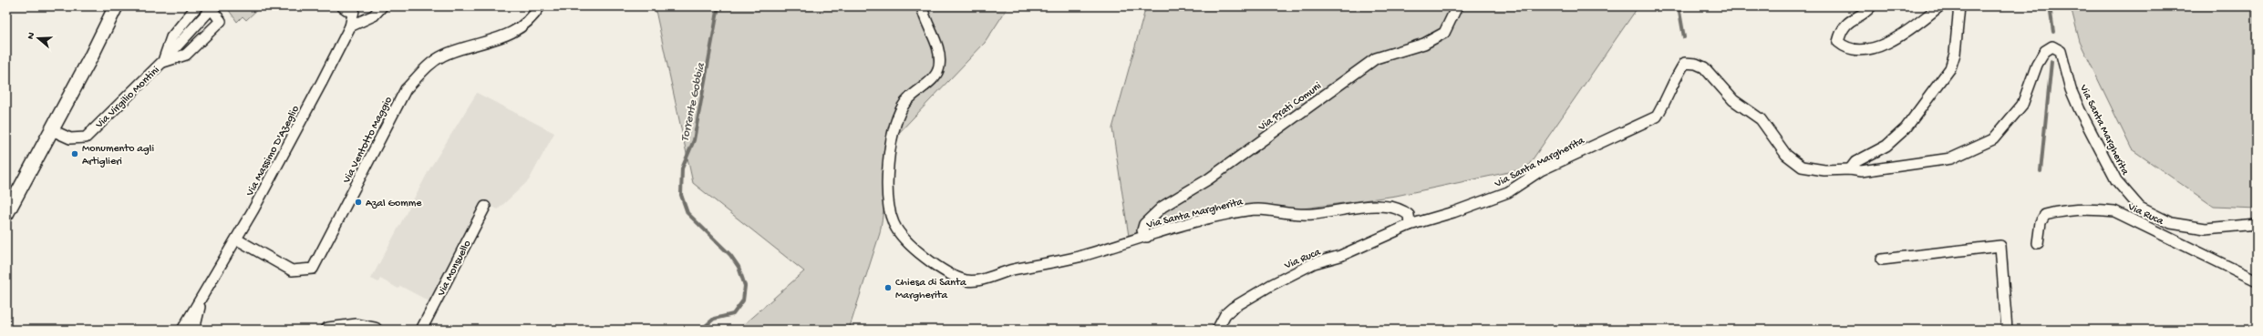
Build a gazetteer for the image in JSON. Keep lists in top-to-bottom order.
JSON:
{
  "streets": {
    "street": [
      "Via Virgilio Montini",
      "Via Prati Comuni",
      "Via Santa Margherita",
      "Via Ventotto Maggio",
      "Via Massimo D'Azeglio",
      "Via Ruca",
      "Via Monsuello"
    ]
  },
  "crossings": [
    ["Via Prati Comuni", "Via Santa Margherita"],
    ["Via Santa Margherita", "Via Ruca"],
    ["Via Ventotto Maggio", "Via Massimo D'Azeglio"]
  ],
  "water": ["Torrente Gobbia"],
  "places": ["Monumento agli Artiglieri", "Azal Gomme", "Chiesa di Santa Margherita"],
  "north": "left"
}
